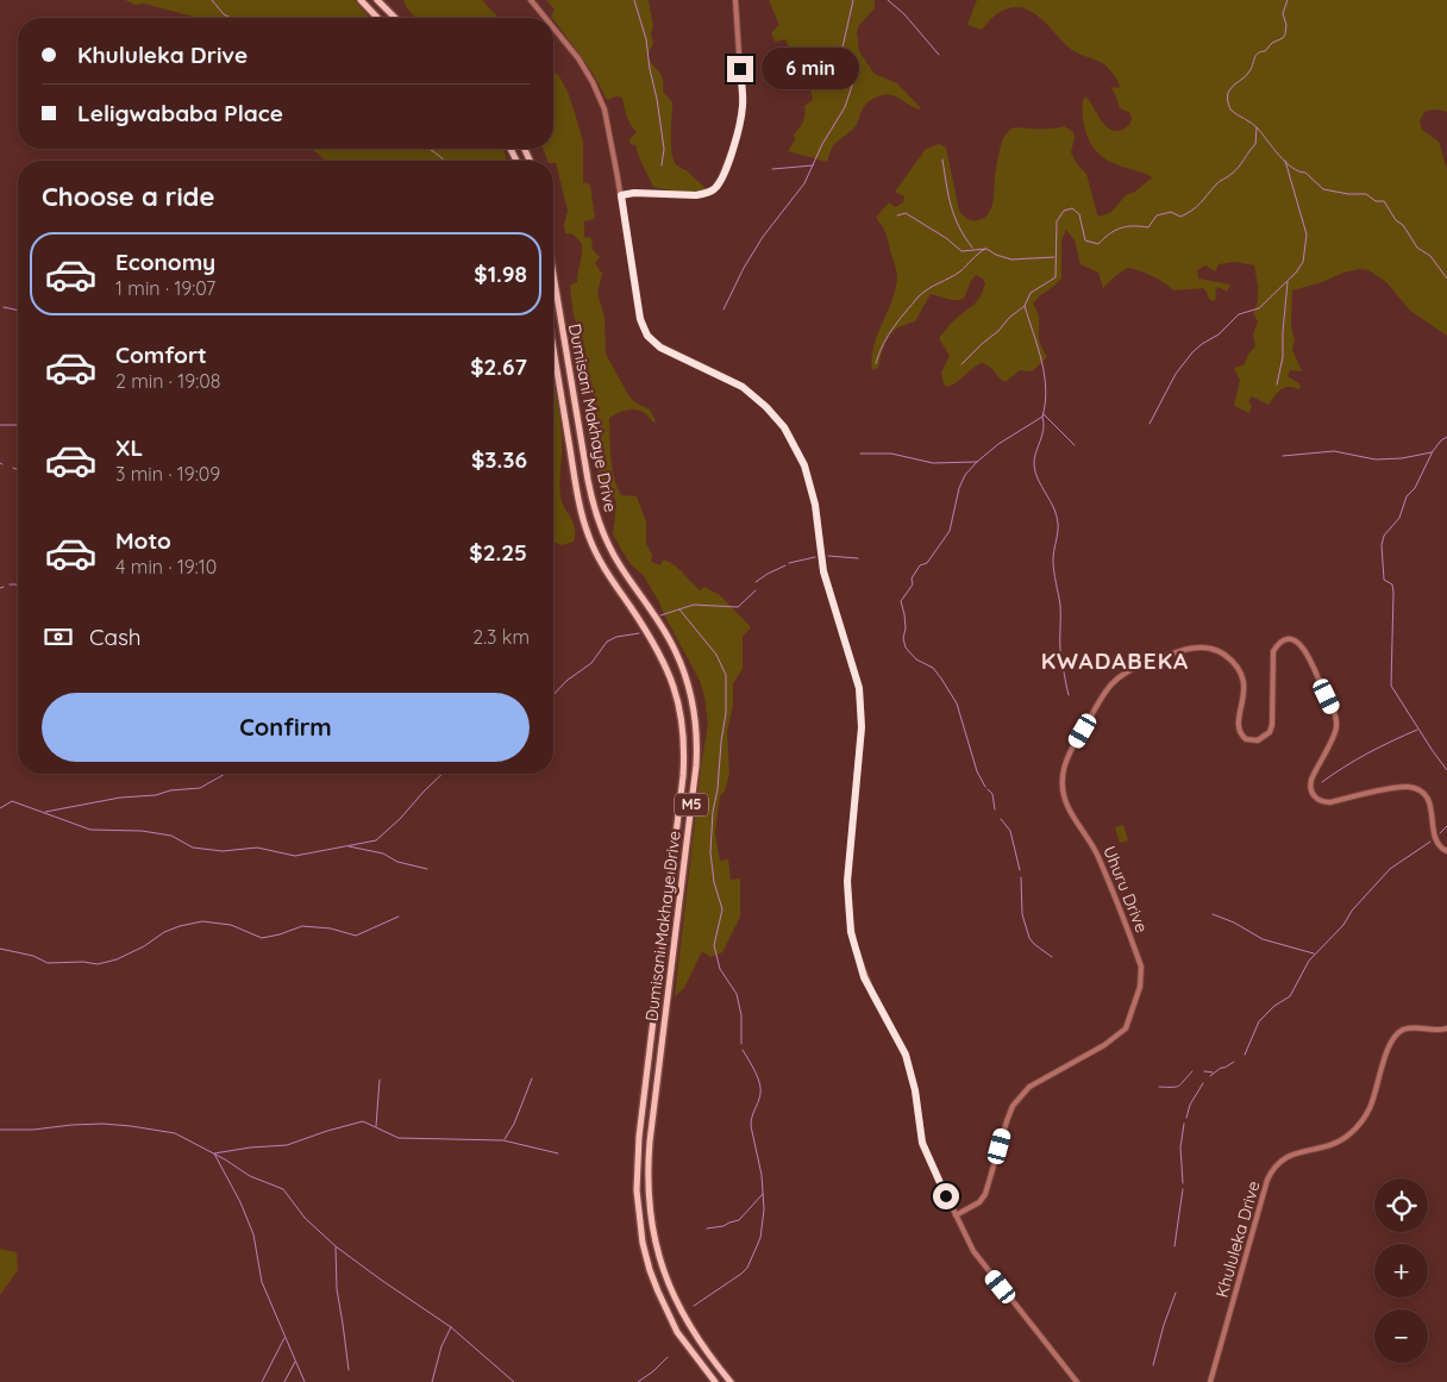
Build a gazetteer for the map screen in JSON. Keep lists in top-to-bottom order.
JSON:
{
  "streets": {
    "main road": ["Dumisani Makhaye Drive", "M5"],
    "street": ["Uhuru Drive", "Khululeka Drive"]
  },
  "districts": ["KWADABEKA"],
  "page": {
    "banner": ["Khululeka Drive", "Leligwababa Place"],
    "bubble": "6 min",
    "heading": "Choose a ride",
    "list": [
      {
        "name": "Economy",
        "note": "1 min · 19:07",
        "value": "$1.98"
      },
      {
        "name": "Comfort",
        "note": "2 min · 19:08",
        "value": "$2.67"
      },
      {
        "name": "XL",
        "note": "3 min · 19:09",
        "value": "$3.36"
      },
      {
        "name": "Moto",
        "note": "4 min · 19:10",
        "value": "$2.25"
      }
    ],
    "pay": ["Cash", "2.3 km"],
    "buttons": "Confirm",
    "map_buttons": ["+", "−"]
  }
}
